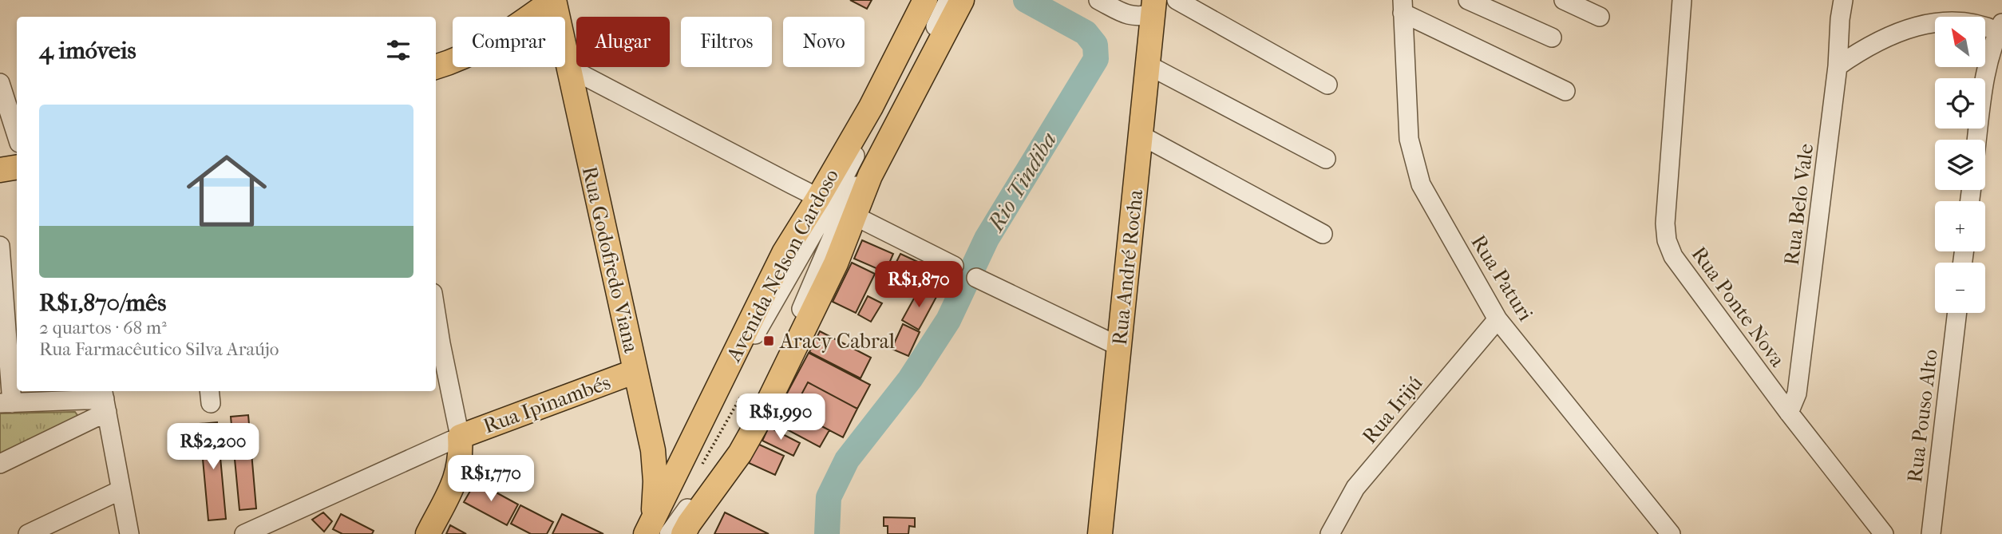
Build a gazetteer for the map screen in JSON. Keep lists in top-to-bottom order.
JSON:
{
  "streets": {
    "main road": [
      "Rua Godofredo Viana",
      "Avenida Nelson Cardoso",
      "Rua André Rocha",
      "Rua Ipinambés"
    ],
    "street": [
      "Rua Belo Vale",
      "Rua Paturi",
      "Rua Ponte Nova",
      "Rua Irijú",
      "Rua Pouso Alto"
    ]
  },
  "crossings": [
    ["Rua Belo Vale", "Rua Ponte Nova"],
    ["Rua Godofredo Viana", "Avenida Nelson Cardoso"],
    ["Rua Godofredo Viana", "Rua Ipinambés"],
    ["Rua Paturi", "Rua Irijú"]
  ],
  "water": ["Rio Tindiba"],
  "places": {
    "transit": ["Aracy Cabral"]
  },
  "north": "top left",
  "page": {
    "map_buttons": ["+", "−"],
    "chip": [
      "Comprar",
      "Alugar",
      "Filtros",
      "Novo"
    ],
    "heading": "4 imóveis",
    "list": [
      {
        "name": "R$1,870/mês",
        "note": "2 quartos · 68 m² · Rua Farmacêutico Silva Araújo"
      }
    ],
    "price": [
      "R$1,870",
      "R$1,990",
      "R$2,200",
      "R$1,770"
    ]
  }
}
